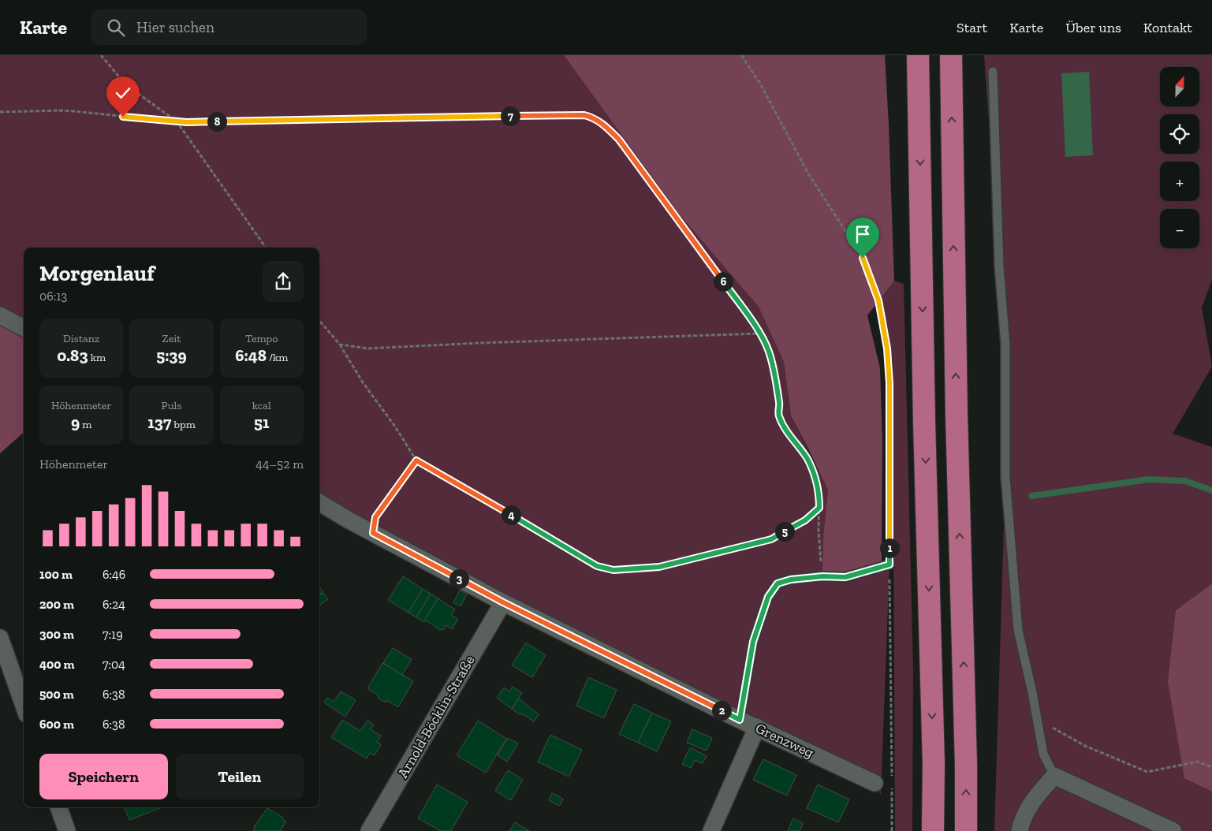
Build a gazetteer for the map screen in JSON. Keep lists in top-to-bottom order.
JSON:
{
  "streets": {
    "street": ["Arnold-Böcklin-Straße", "Grenzweg"]
  },
  "crossings": [
    ["Arnold-Böcklin-Straße", "Grenzweg"]
  ],
  "north": "top",
  "page": {
    "header": "Karte",
    "search": "Hier suchen",
    "nav": [
      "Start",
      "Karte",
      "Über uns",
      "Kontakt"
    ],
    "map_buttons": ["+", "−"],
    "pins": [
      "7",
      "8",
      "6",
      "4",
      "5",
      "1",
      "3",
      "2"
    ],
    "heading": ["Morgenlauf", "06:13"],
    "stats": [
      ["Distanz", "0.83 km"],
      ["Zeit", "5:39"],
      ["Tempo", "6:48 /km"],
      ["Höhenmeter", "9 m"],
      ["Puls", "137 bpm"],
      ["kcal", "51"]
    ],
    "chart": ["Höhenmeter", "44–52 m"],
    "list": [
      {
        "name": "100 m",
        "note": "6:46"
      },
      {
        "name": "200 m",
        "note": "6:24"
      },
      {
        "name": "300 m",
        "note": "7:19"
      },
      {
        "name": "400 m",
        "note": "7:04"
      },
      {
        "name": "500 m",
        "note": "6:38"
      },
      {
        "name": "600 m",
        "note": "6:38"
      }
    ],
    "buttons": ["Speichern", "Teilen"]
  }
}
